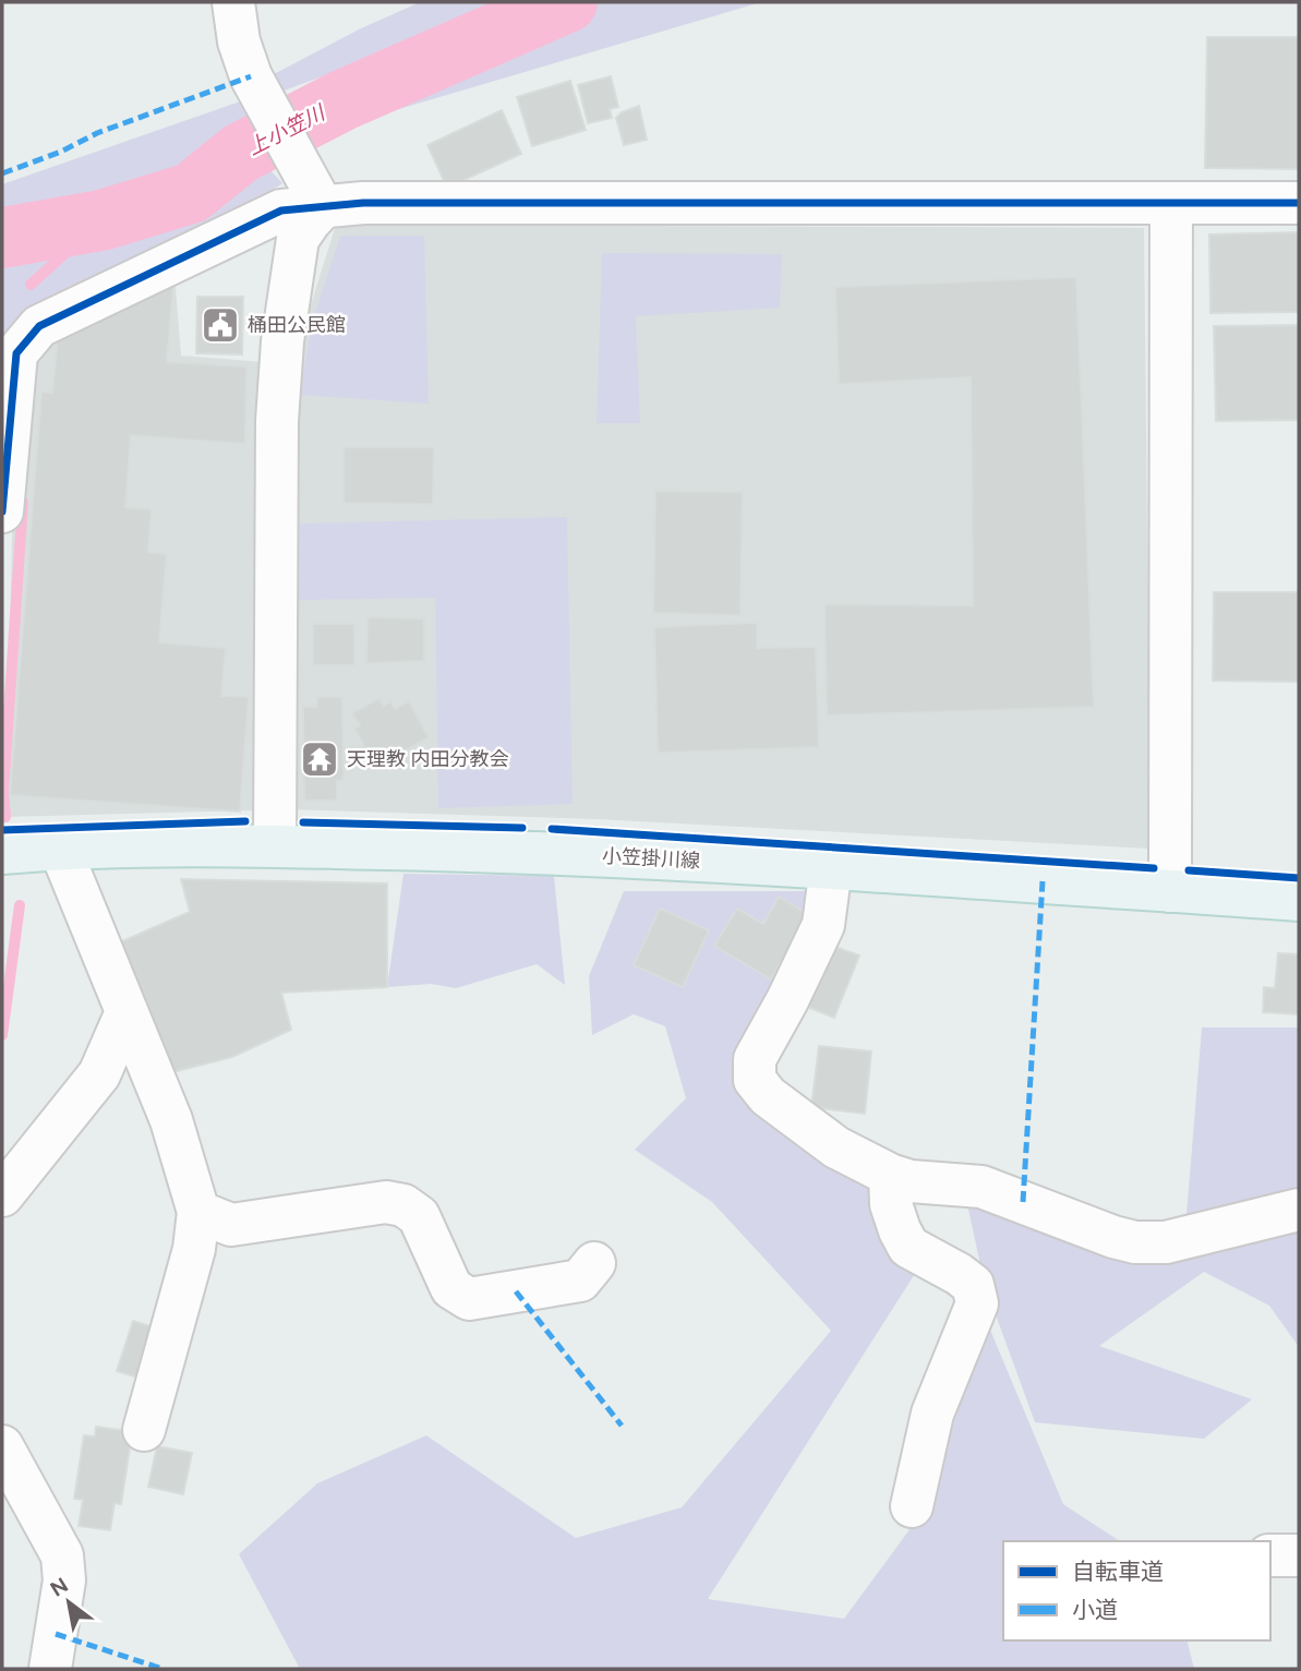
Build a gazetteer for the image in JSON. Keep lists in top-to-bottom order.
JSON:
{
  "streets": {
    "main road": ["小笠掛川線"]
  },
  "water": ["上小笠川"],
  "places": {
    "public building": ["桶田公民館"],
    "temple": ["天理教 内田分教会"]
  },
  "legend": ["自転車道", "小道"],
  "north": "top left"
}
